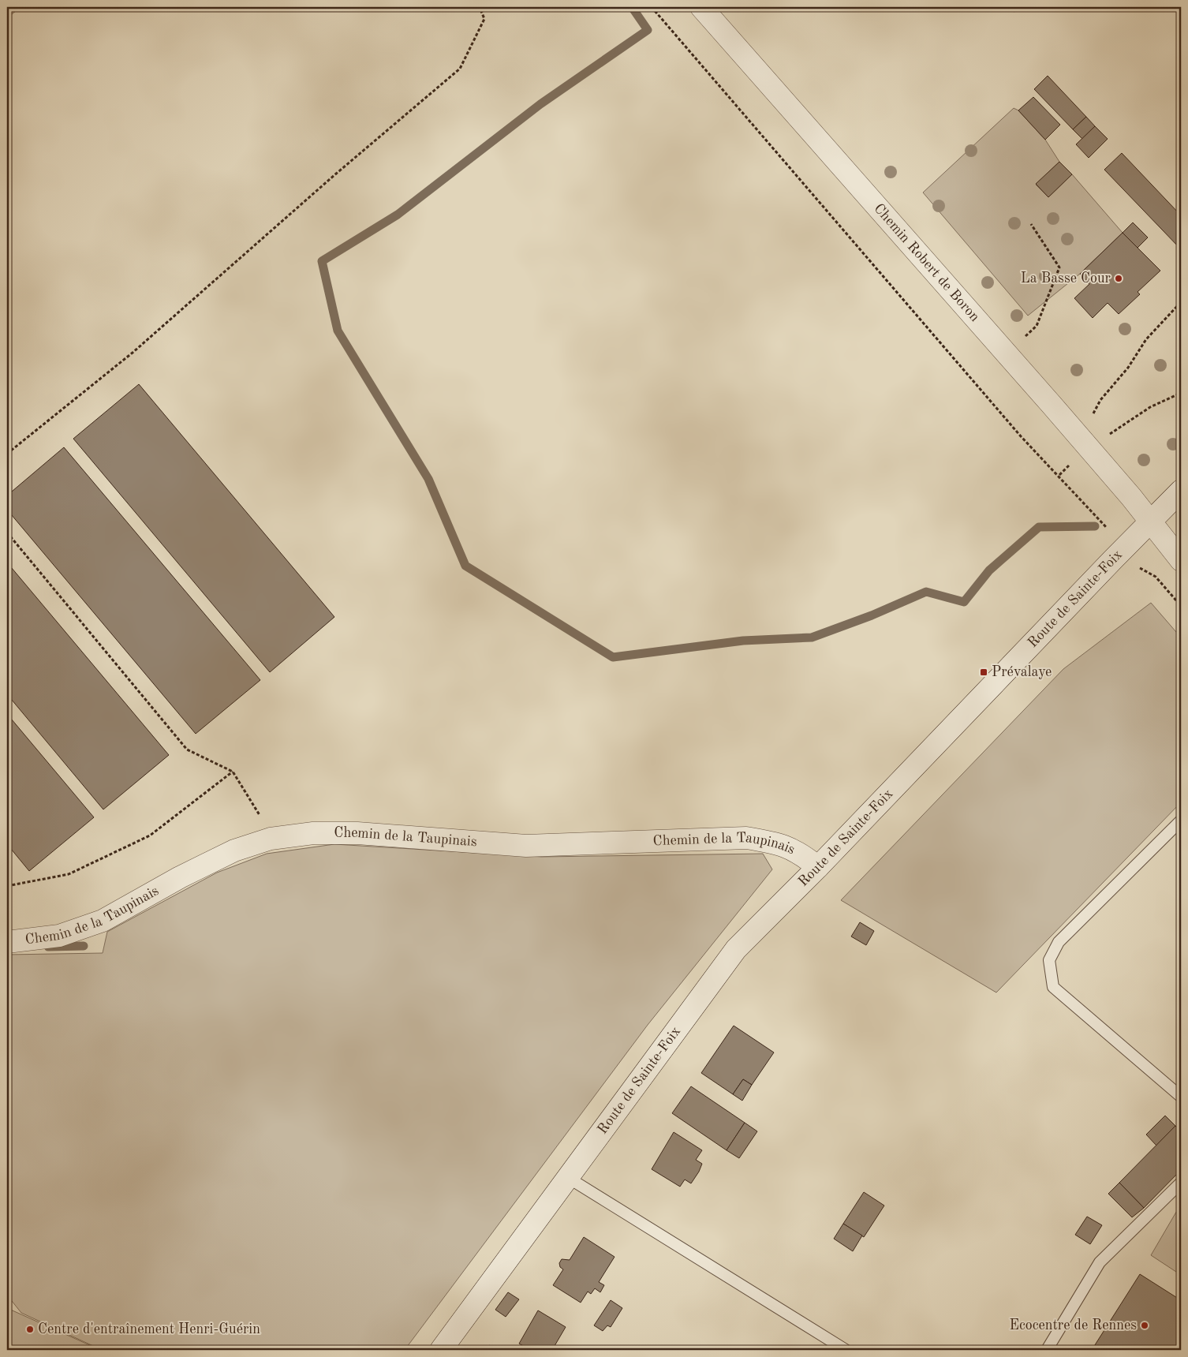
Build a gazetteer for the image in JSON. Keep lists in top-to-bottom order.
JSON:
{
  "streets": {
    "street": ["Chemin Robert de Boron", "Route de Sainte-Foix", "Chemin de la Taupinais"]
  },
  "crossings": [
    ["Chemin Robert de Boron", "Route de Sainte-Foix"],
    ["Route de Sainte-Foix", "Chemin de la Taupinais"]
  ],
  "places": {
    "other": ["La Basse Cour", "Ecocentre de Rennes", "Centre d'entraînement Henri-Guérin"],
    "transit": ["Prévalaye"]
  }
}
